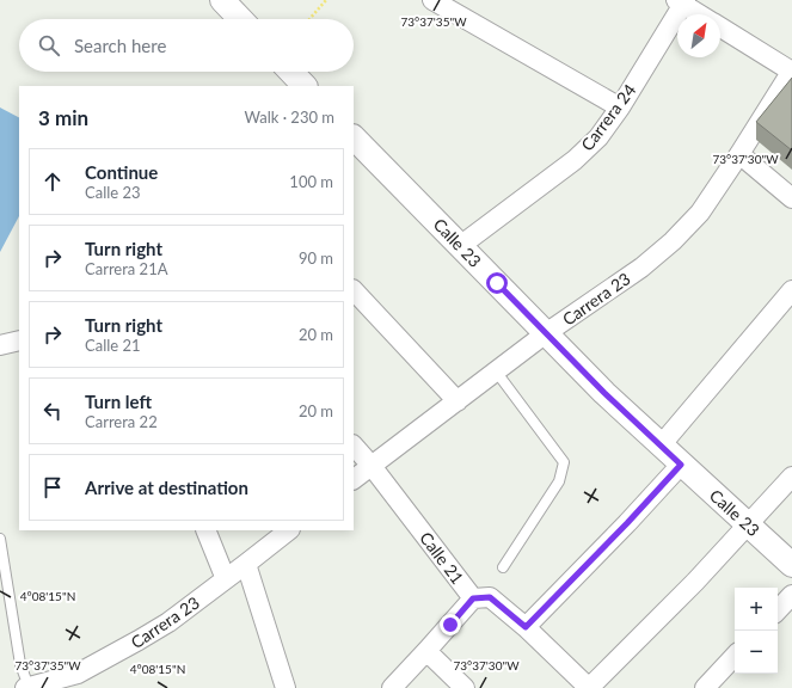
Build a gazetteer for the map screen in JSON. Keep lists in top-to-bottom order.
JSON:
{
  "streets": {
    "street": [
      "Carrera 24",
      "Calle 23",
      "Carrera 23",
      "Calle 21"
    ]
  },
  "crossings": [
    ["Carrera 24", "Calle 23"],
    ["Calle 23", "Carrera 23"],
    ["Carrera 23", "Calle 21"]
  ],
  "north": "top right",
  "page": {
    "search": "Search here",
    "heading": ["3 min", "Walk · 230 m"],
    "list": [
      ["Continue", "Calle 23", "100 m"],
      ["Turn right", "Carrera 21A", "90 m"],
      ["Turn right", "Calle 21", "20 m"],
      ["Turn left", "Carrera 22", "20 m"],
      "Arrive at destination"
    ],
    "map_buttons": ["+", "−"]
  },
  "coordinates": ["73°37'35\"W", "73°37'30\"W", "4°08'15\"N"]
}
